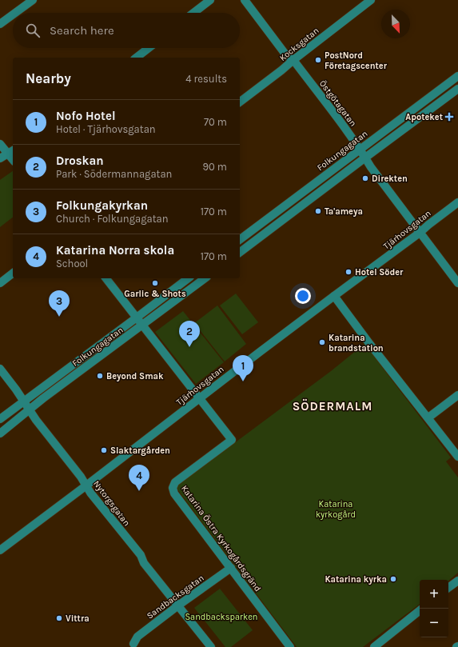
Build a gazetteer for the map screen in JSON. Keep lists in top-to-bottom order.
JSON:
{
  "streets": {
    "street": [
      "Kocksgatan",
      "Östgötagatan",
      "Folkungagatan",
      "Tjärhovsgatan",
      "Nytorgsgatan",
      "Katarina Östra Kyrkogårdsgränd",
      "Sandbacksgatan"
    ]
  },
  "crossings": [
    ["Kocksgatan", "Östgötagatan"],
    ["Östgötagatan", "Folkungagatan"],
    ["Östgötagatan", "Tjärhovsgatan"],
    ["Folkungagatan", "Nytorgsgatan"],
    ["Tjärhovsgatan", "Nytorgsgatan"],
    ["Tjärhovsgatan", "Katarina Östra Kyrkogårdsgränd"],
    ["Nytorgsgatan", "Sandbacksgatan"],
    ["Katarina Östra Kyrkogårdsgränd", "Sandbacksgatan"]
  ],
  "districts": ["SÖDERMALM"],
  "parks": ["Katarina kyrkogård", "Sandbacksparken"],
  "places": {
    "other": [
      "PostNord Företagscenter",
      "Direkten",
      "Ta'ameya",
      "Hotel Söder",
      "Garlic & Shots",
      "Katarina brandstation",
      "Beyond Smak",
      "Slaktargården",
      "Katarina kyrka",
      "Vittra"
    ],
    "health": ["Apoteket"]
  },
  "north": "bottom right",
  "page": {
    "search": "Search here",
    "heading": ["Nearby", "4 results"],
    "list": [
      {
        "mark": "1",
        "name": "Nofo Hotel",
        "note": "Hotel · Tjärhovsgatan",
        "value": "70 m"
      },
      {
        "mark": "2",
        "name": "Droskan",
        "note": "Park · Södermannagatan",
        "value": "90 m"
      },
      {
        "mark": "3",
        "name": "Folkungakyrkan",
        "note": "Church · Folkungagatan",
        "value": "170 m"
      },
      {
        "mark": "4",
        "name": "Katarina Norra skola",
        "note": "School",
        "value": "170 m"
      }
    ],
    "pins": [
      "3",
      "2",
      "1",
      "4"
    ],
    "map_buttons": ["+", "−"]
  }
}
